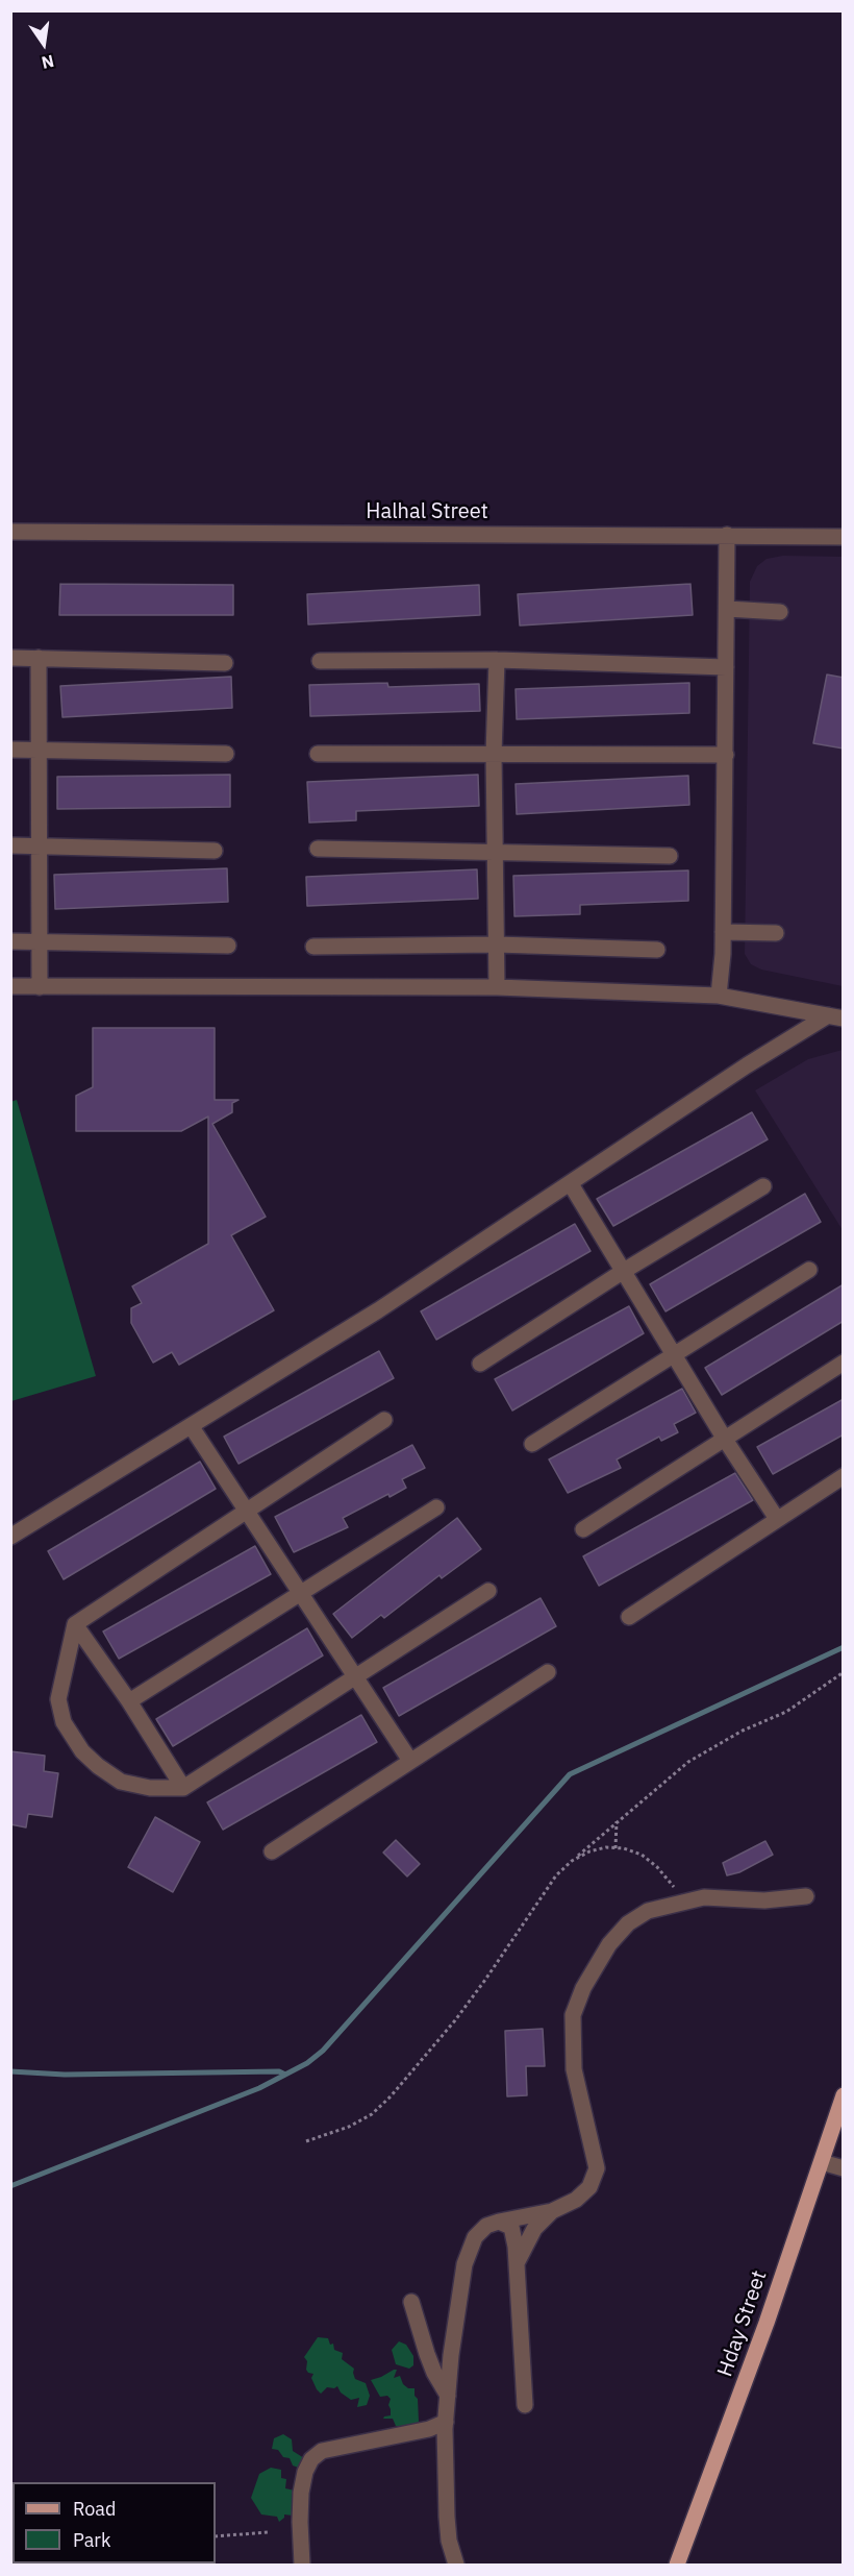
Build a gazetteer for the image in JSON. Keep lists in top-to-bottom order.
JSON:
{
  "streets": {
    "main road": ["Hday Street"],
    "street": ["Halhal Street"]
  },
  "legend": ["Road", "Park"],
  "north": "bottom"
}
